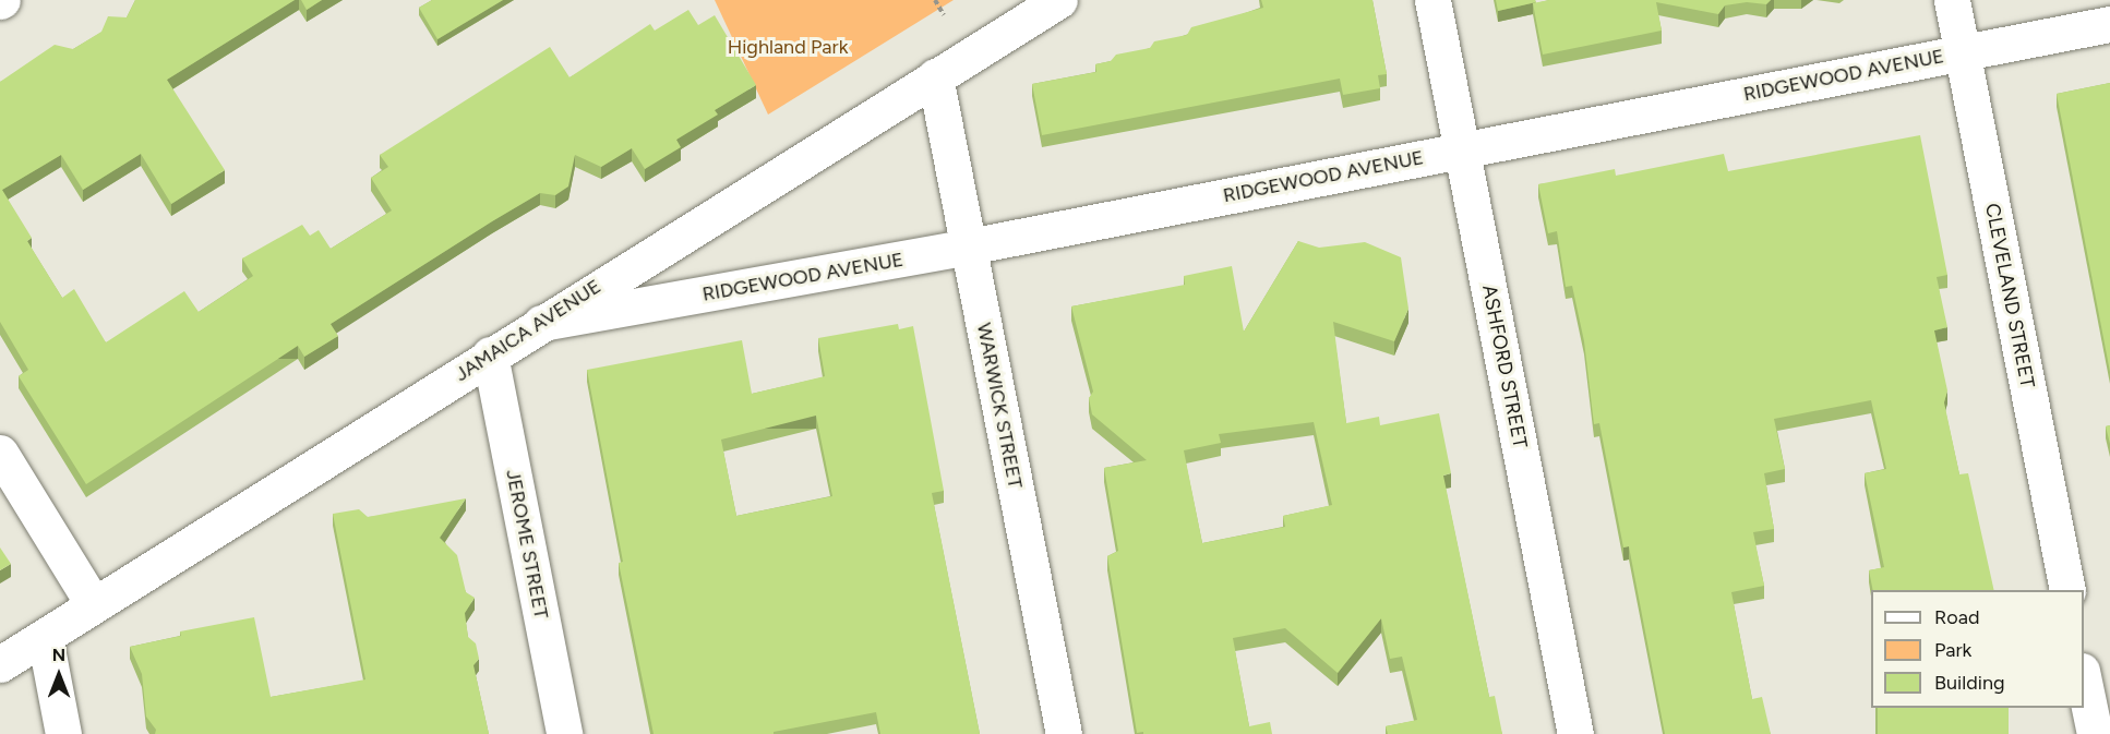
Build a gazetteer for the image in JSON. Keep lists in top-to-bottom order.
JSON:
{
  "streets": {
    "street": [
      "RIDGEWOOD AVENUE",
      "CLEVELAND STREET",
      "JAMAICA AVENUE",
      "ASHFORD STREET",
      "WARWICK STREET",
      "JEROME STREET"
    ]
  },
  "crossings": [
    ["RIDGEWOOD AVENUE", "CLEVELAND STREET"],
    ["RIDGEWOOD AVENUE", "JAMAICA AVENUE"],
    ["RIDGEWOOD AVENUE", "ASHFORD STREET"],
    ["RIDGEWOOD AVENUE", "WARWICK STREET"],
    ["JAMAICA AVENUE", "WARWICK STREET"],
    ["JAMAICA AVENUE", "JEROME STREET"]
  ],
  "parks": ["Highland Park"],
  "legend": ["Road", "Park", "Building"],
  "north": "top"
}
